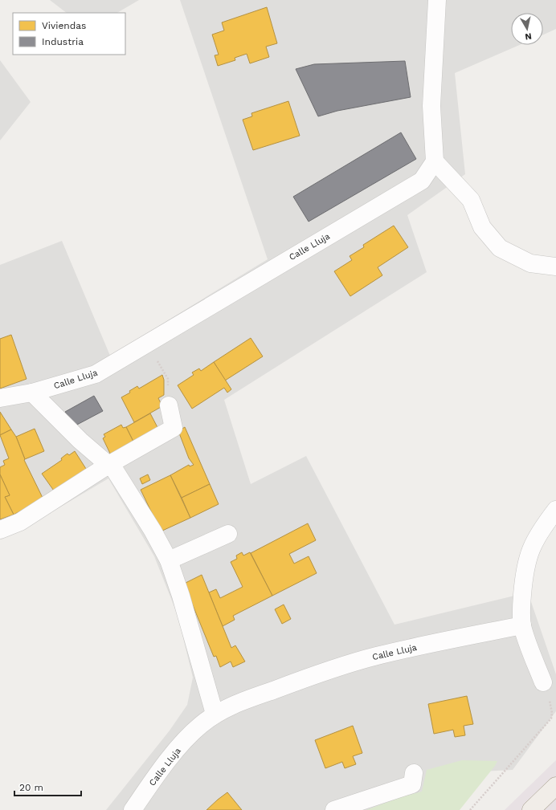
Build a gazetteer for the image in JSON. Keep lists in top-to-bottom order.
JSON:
{
  "streets": {
    "street": ["Calle Lluja"]
  },
  "legend": ["Viviendas", "Industria"],
  "scale_bar": "20 m",
  "north": "bottom"
}
